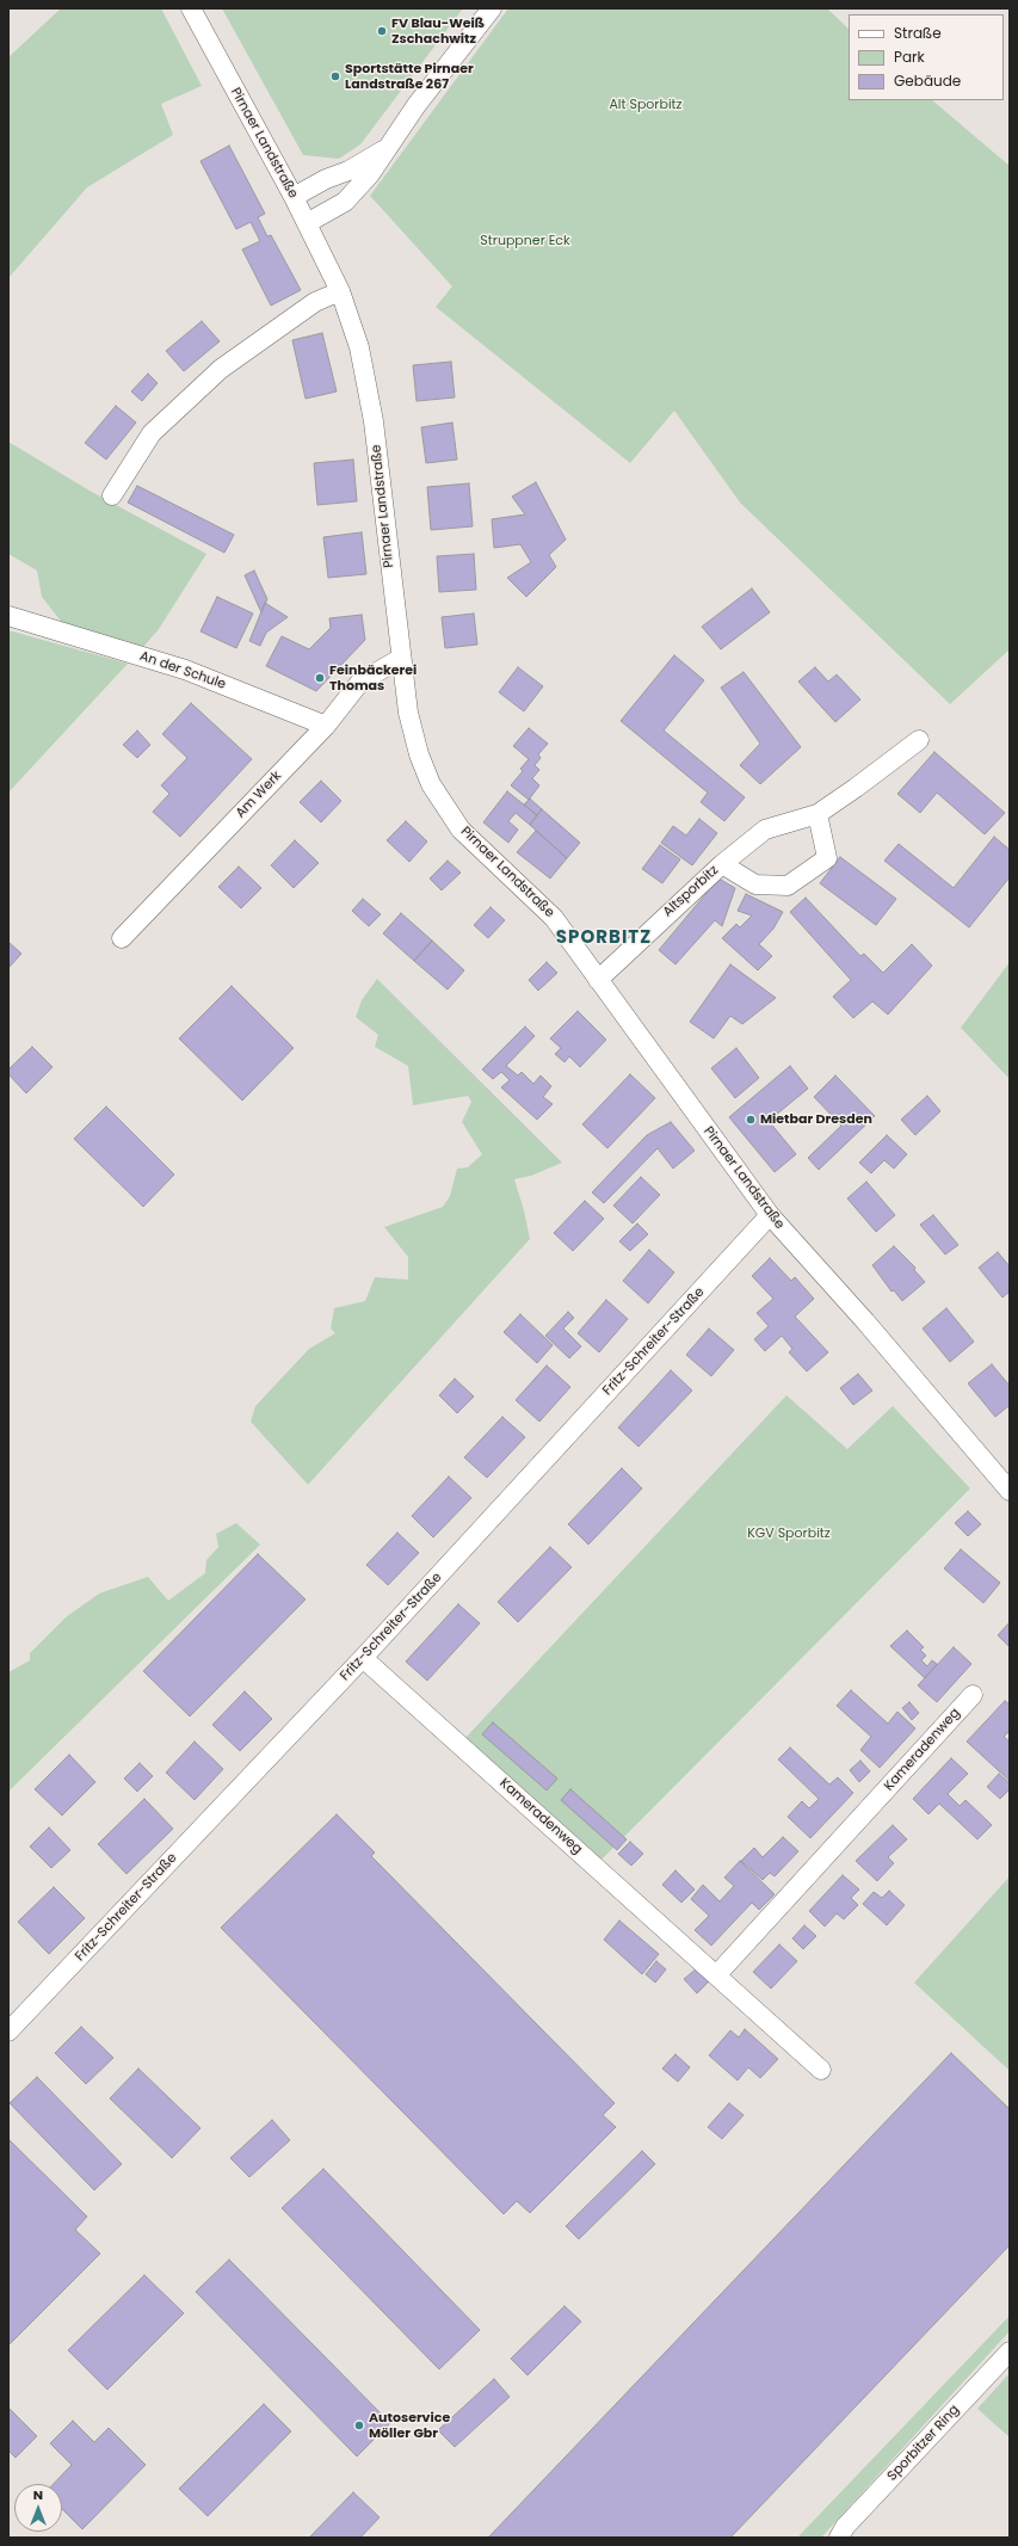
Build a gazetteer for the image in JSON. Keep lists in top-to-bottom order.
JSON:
{
  "streets": {
    "street": [
      "Pirnaer Landstraße",
      "An der Schule",
      "Am Werk",
      "Altsporbitz",
      "Fritz-Schreiter-Straße",
      "Kameradenweg",
      "Sporbitzer Ring"
    ]
  },
  "crossings": [
    ["Pirnaer Landstraße", "Am Werk"],
    ["Pirnaer Landstraße", "Altsporbitz"],
    ["Pirnaer Landstraße", "Fritz-Schreiter-Straße"],
    ["An der Schule", "Am Werk"],
    ["Fritz-Schreiter-Straße", "Kameradenweg"]
  ],
  "districts": ["SPORBITZ"],
  "parks": ["Alt Sporbitz", "Struppner Eck", "KGV Sporbitz"],
  "places": [
    "FV Blau-Weiß Zschachwitz",
    "Sportstätte Pirnaer Landstraße 267",
    "Feinbäckerei Thomas",
    "Mietbar Dresden",
    "Autoservice Möller Gbr"
  ],
  "legend": ["Straße", "Park", "Gebäude"],
  "north": "top"
}
